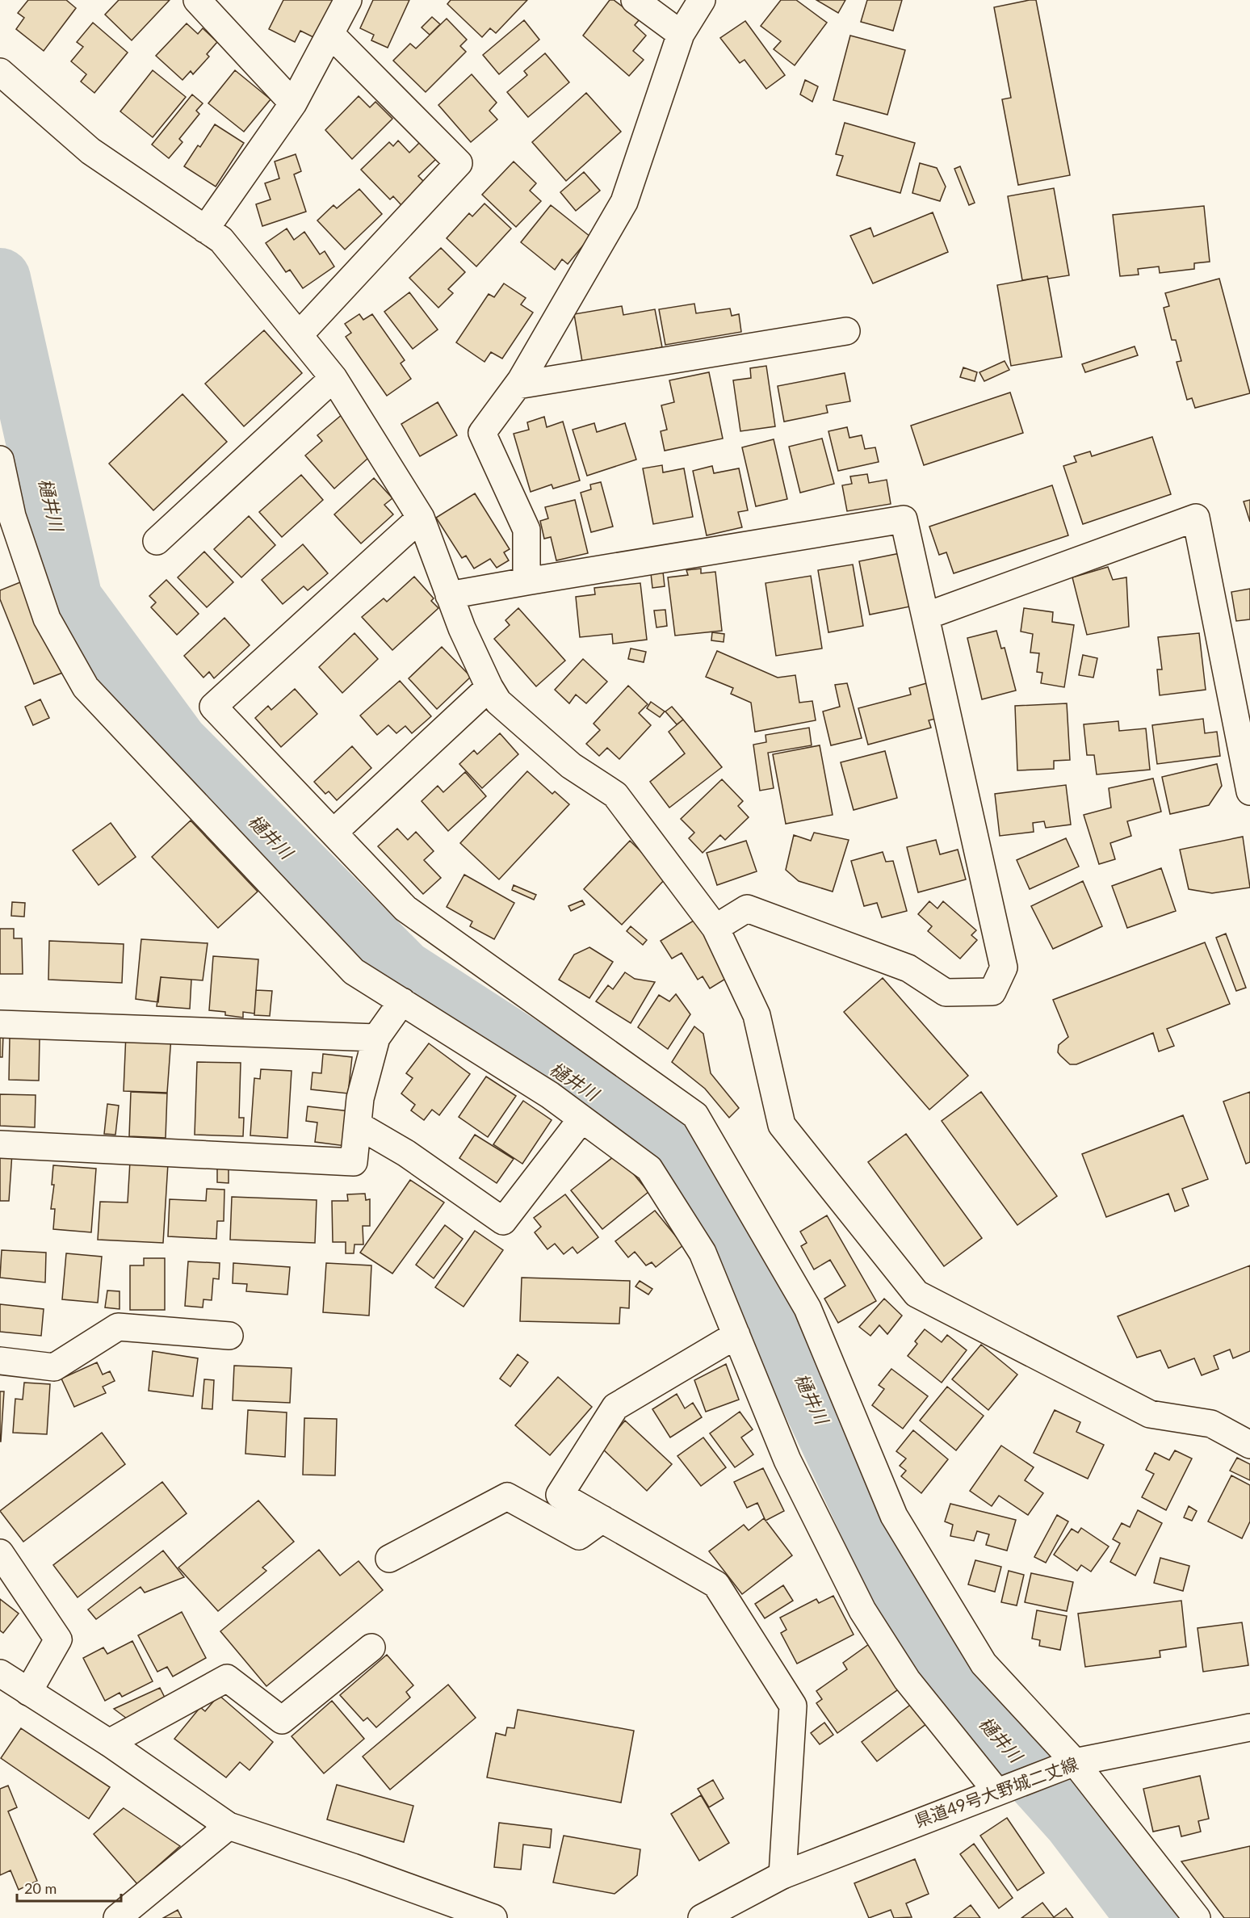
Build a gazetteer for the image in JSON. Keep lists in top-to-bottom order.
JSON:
{
  "streets": {
    "street": ["県道49号大野城二丈線"]
  },
  "water": ["樋井川"],
  "scale_bar": "20 m"
}
